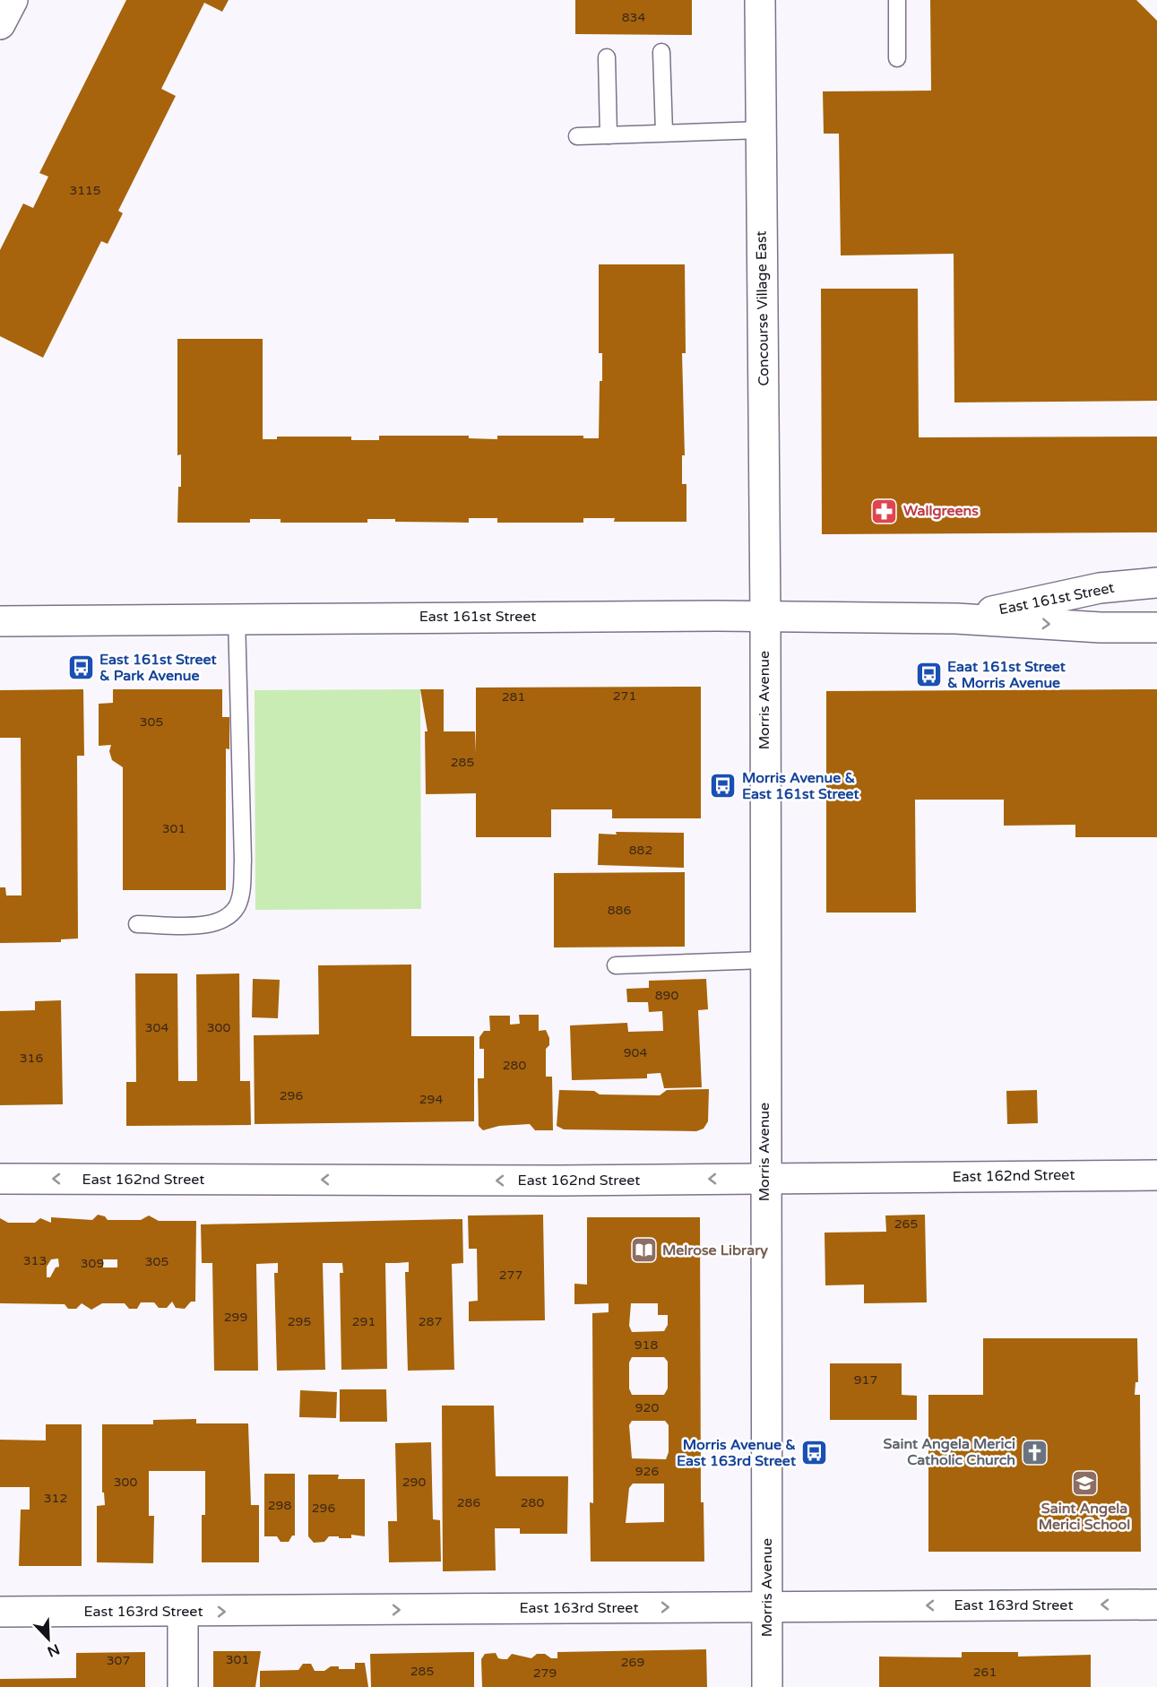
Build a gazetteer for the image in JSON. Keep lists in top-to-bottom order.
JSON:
{
  "streets": {
    "street": [
      "Concourse Village East",
      "East 161st Street",
      "Morris Avenue",
      "East 162nd Street",
      "East 163rd Street"
    ]
  },
  "crossings": [
    ["Concourse Village East", "East 161st Street"],
    ["Concourse Village East", "Morris Avenue"],
    ["East 161st Street", "Morris Avenue"],
    ["Morris Avenue", "East 162nd Street"],
    ["Morris Avenue", "East 163rd Street"]
  ],
  "one_way": ["East 162nd Street"],
  "places": {
    "pharmacy": ["Wallgreens"],
    "bus stop": [
      "East 161st Street & Park Avenue",
      "Eaat 161st Street & Morris Avenue",
      "Morris Avenue & East 161st Street",
      "Morris Avenue & East 163rd Street"
    ],
    "library": ["Melrose Library"],
    "church": ["Saint Angela Merici Catholic Church"],
    "school or university": ["Saint Angela Merici School"]
  },
  "house_numbers": [
    "834",
    "3115",
    "271",
    "281",
    "305",
    "285",
    "301",
    "882",
    "886",
    "890",
    "304",
    "300",
    "904",
    "316",
    "280",
    "296",
    "294",
    "265",
    "313",
    "305",
    "309",
    "277",
    "299",
    "295",
    "291",
    "287",
    "918",
    "917",
    "920",
    "926",
    "300",
    "290",
    "312",
    "286",
    "280",
    "298",
    "296",
    "301",
    "307",
    "269",
    "285",
    "261",
    "279"
  ],
  "north": "bottom right"
}
